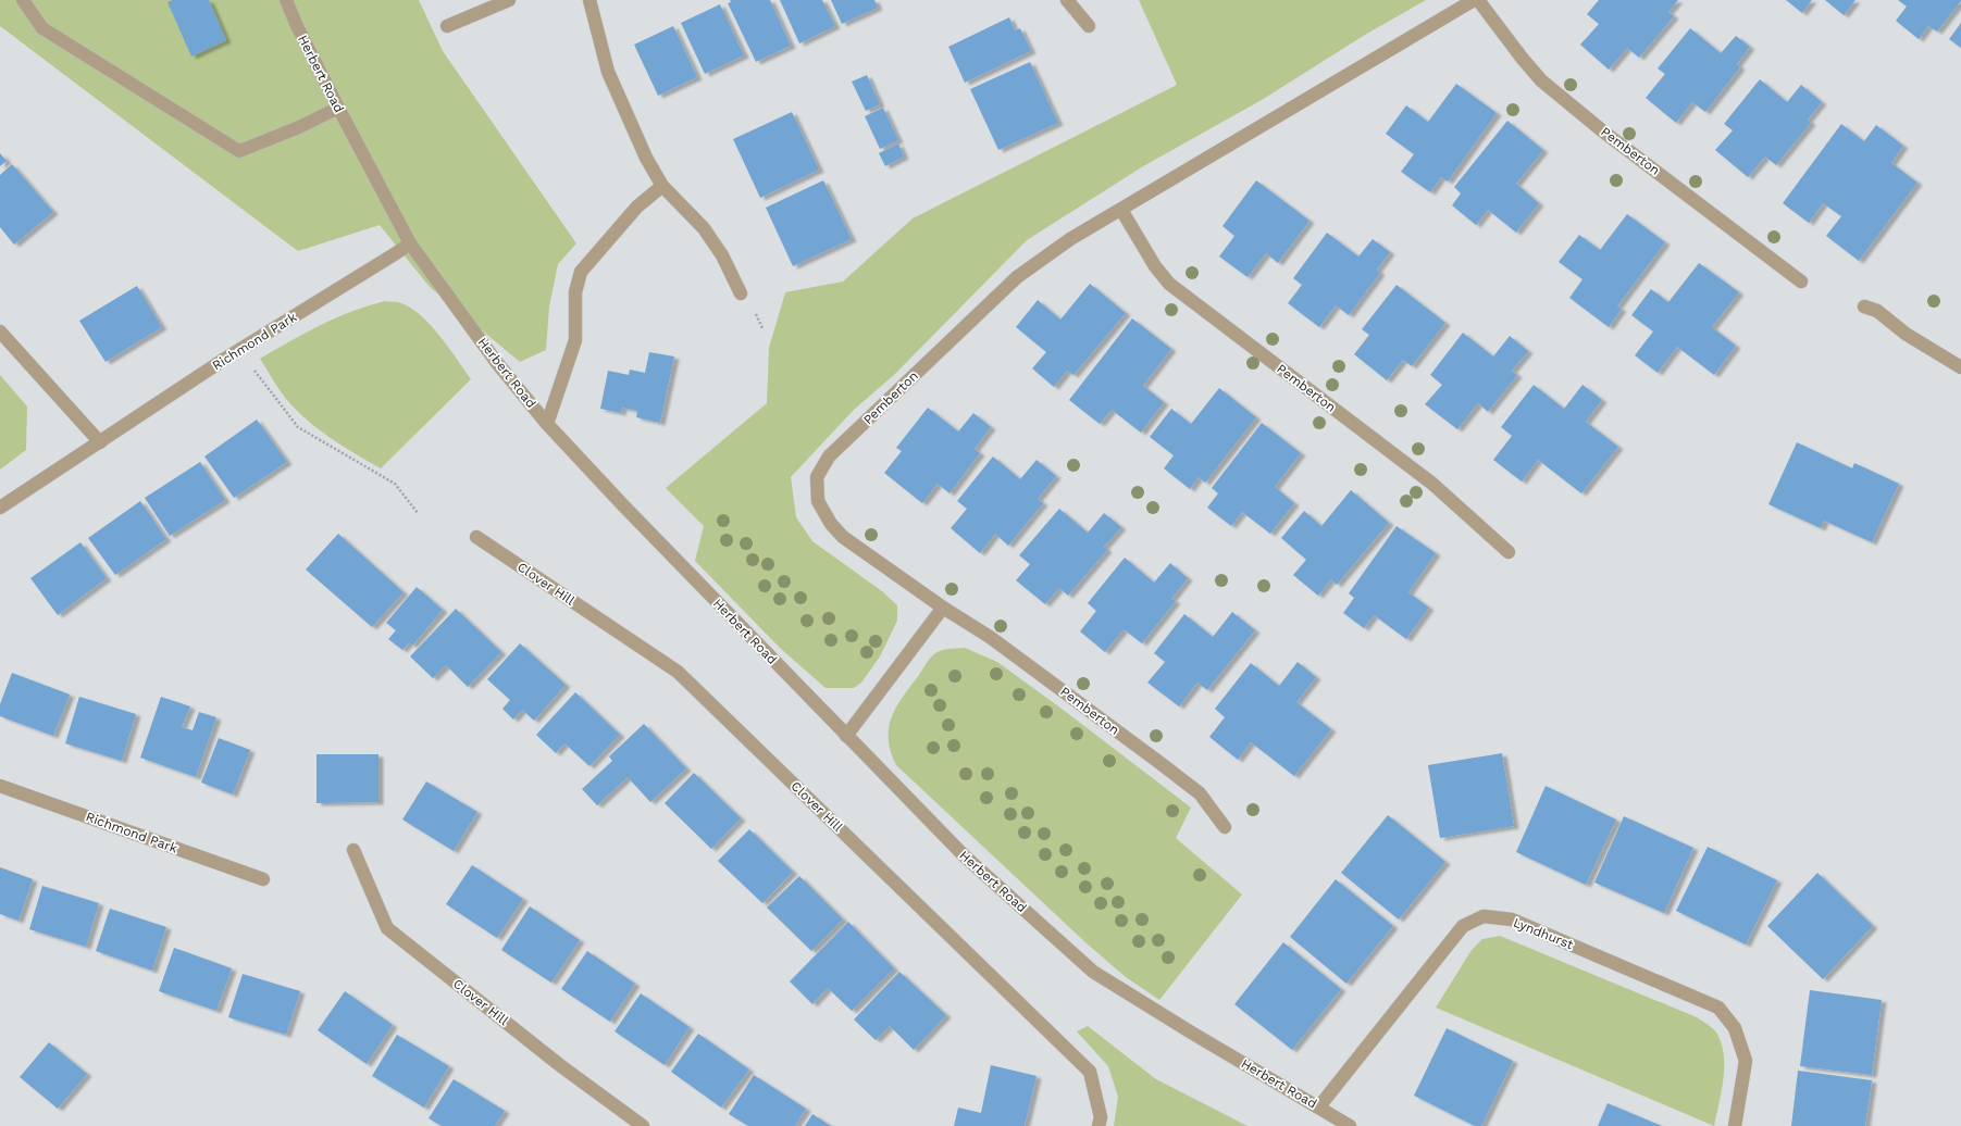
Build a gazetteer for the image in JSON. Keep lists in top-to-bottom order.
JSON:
{
  "streets": {
    "street": [
      "Herbert Road",
      "Pemberton",
      "Richmond Park",
      "Clover Hill",
      "Lyndhurst"
    ]
  },
  "crossings": [
    ["Herbert Road", "Richmond Park"],
    ["Herbert Road", "Lyndhurst"]
  ]
}
